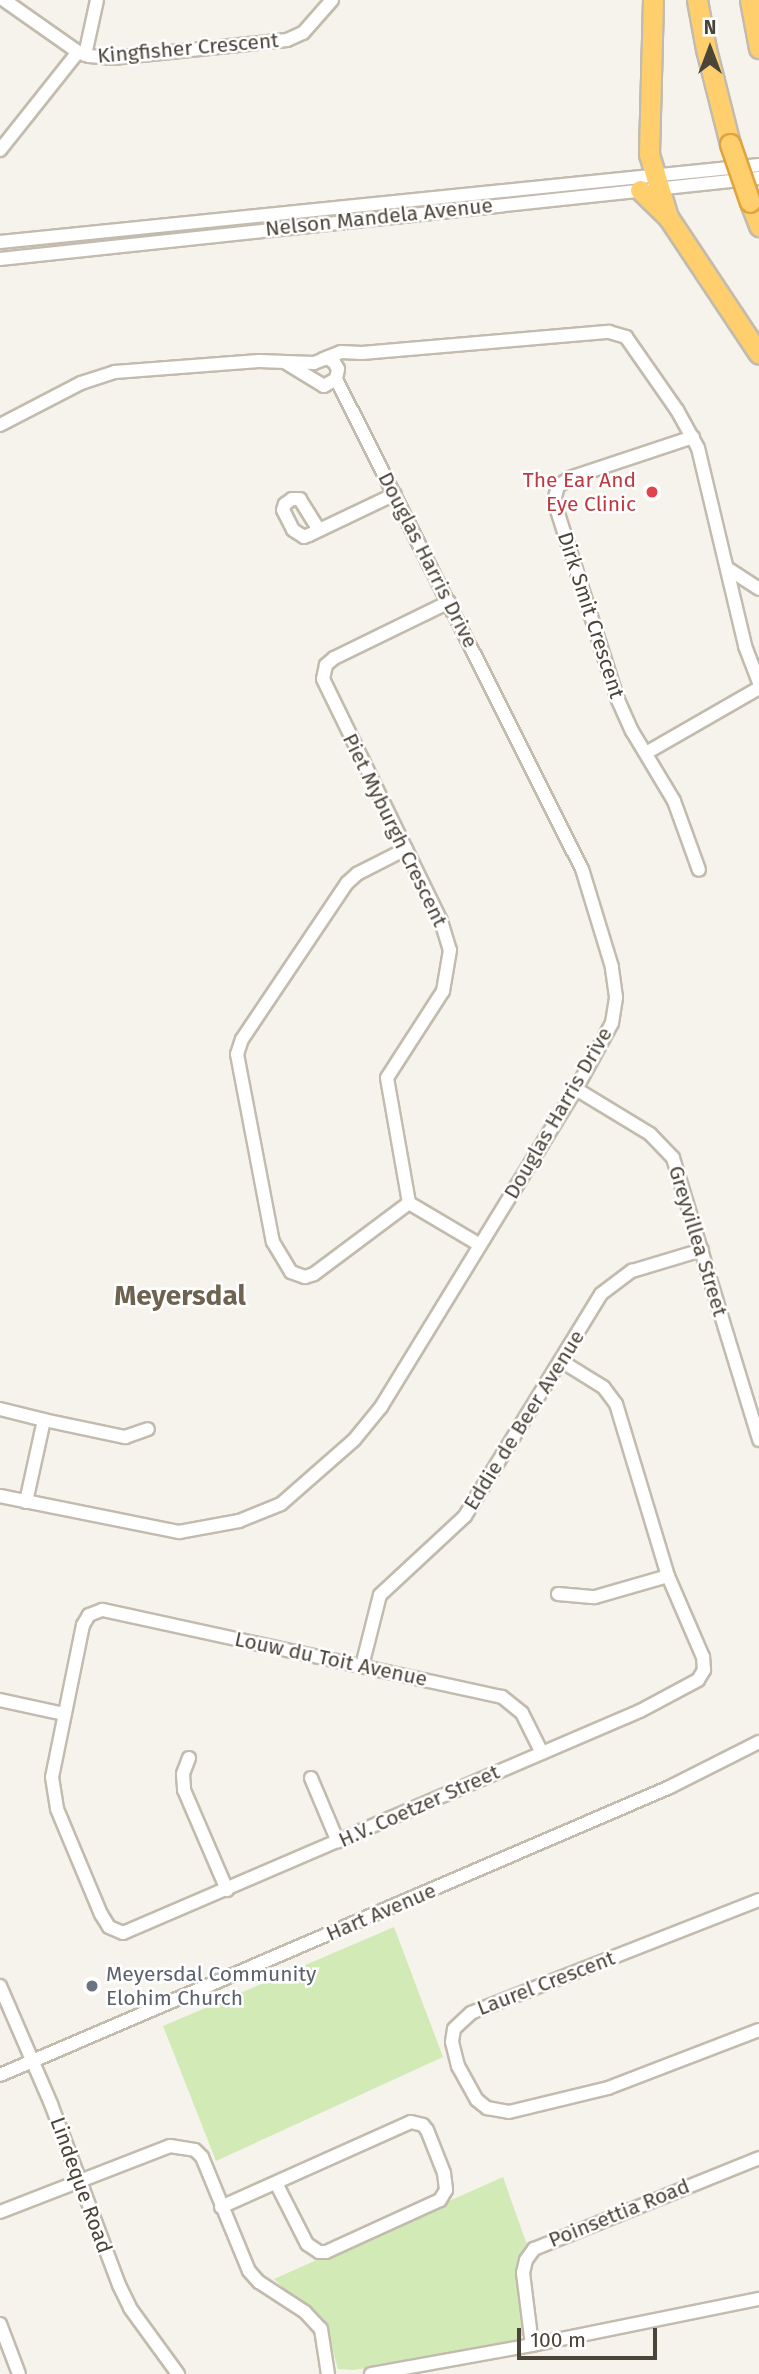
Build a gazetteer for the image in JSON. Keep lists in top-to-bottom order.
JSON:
{
  "streets": {
    "street": [
      "Kingfisher Crescent",
      "Nelson Mandela Avenue",
      "Douglas Harris Drive",
      "Dirk Smit Crescent",
      "Piet Myburgh Crescent",
      "Greyvillea Street",
      "Eddie de Beer Avenue",
      "Louw du Toit Avenue",
      "H.V. Coetzer Street",
      "Hart Avenue",
      "Laurel Crescent",
      "Lindeque Road",
      "Poinsettia Road"
    ]
  },
  "crossings": [
    ["Douglas Harris Drive", "Dirk Smit Crescent"],
    ["Douglas Harris Drive", "Piet Myburgh Crescent"],
    ["Douglas Harris Drive", "Greyvillea Street"],
    ["Greyvillea Street", "Eddie de Beer Avenue"],
    ["Eddie de Beer Avenue", "Louw du Toit Avenue"],
    ["Eddie de Beer Avenue", "H.V. Coetzer Street"],
    ["Louw du Toit Avenue", "H.V. Coetzer Street"],
    ["Hart Avenue", "Lindeque Road"]
  ],
  "districts": ["Meyersdal"],
  "places": ["The Ear And Eye Clinic", "Meyersdal Community Elohim Church"],
  "scale_bar": "100 m",
  "north": "top"
}
